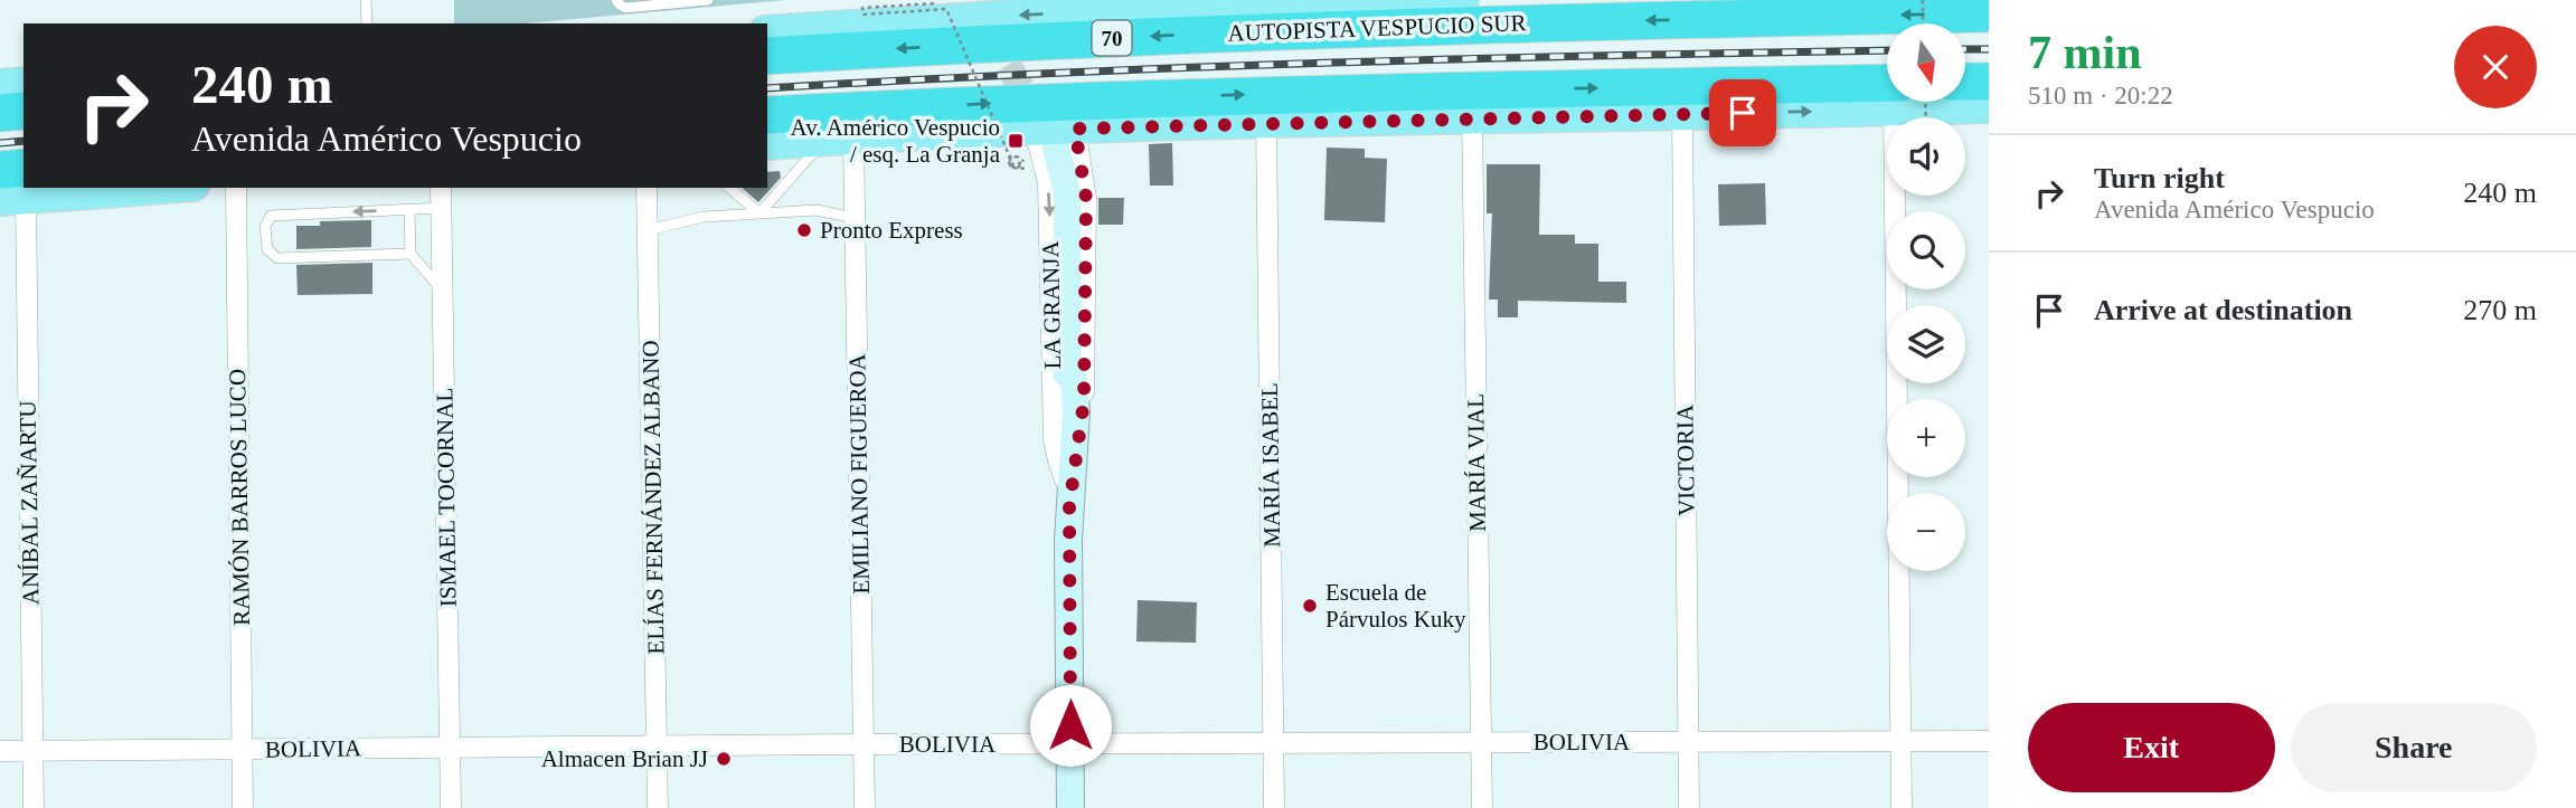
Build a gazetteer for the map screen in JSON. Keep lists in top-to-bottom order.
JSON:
{
  "streets": {
    "highway": ["AUTOPISTA VESPUCIO SUR", "70"],
    "main road": ["LA GRANJA"],
    "street": [
      "VICTORIA",
      "MARÍA VIAL",
      "MARÍA ISABEL",
      "EMILIANO FIGUEROA",
      "RAMÓN BARROS LUCO",
      "ISMAEL TOCORNAL",
      "ELÍAS FERNÁNDEZ ALBANO",
      "ANÍBAL ZAÑARTU",
      "BOLIVIA"
    ]
  },
  "crossings": [
    ["LA GRANJA", "BOLIVIA"],
    ["VICTORIA", "BOLIVIA"],
    ["MARÍA VIAL", "BOLIVIA"],
    ["MARÍA ISABEL", "BOLIVIA"],
    ["EMILIANO FIGUEROA", "BOLIVIA"],
    ["RAMÓN BARROS LUCO", "BOLIVIA"],
    ["ISMAEL TOCORNAL", "BOLIVIA"],
    ["ELÍAS FERNÁNDEZ ALBANO", "BOLIVIA"],
    ["ANÍBAL ZAÑARTU", "BOLIVIA"]
  ],
  "places": {
    "transit": ["Av. Américo Vespucio / esq. La Granja"],
    "other": ["Pronto Express", "Escuela de Párvulos Kuky", "Almacen Brian JJ"]
  },
  "north": "bottom",
  "page": {
    "heading": ["7 min", "510 m · 20:22"],
    "map_buttons": ["+", "−"],
    "turn": ["240 m", "Avenida Américo Vespucio"],
    "list": [
      {
        "name": "Turn right",
        "note": "Avenida Américo Vespucio",
        "value": "240 m"
      },
      {
        "name": "Arrive at destination",
        "value": "270 m"
      }
    ],
    "buttons": ["Exit", "Share"]
  }
}
